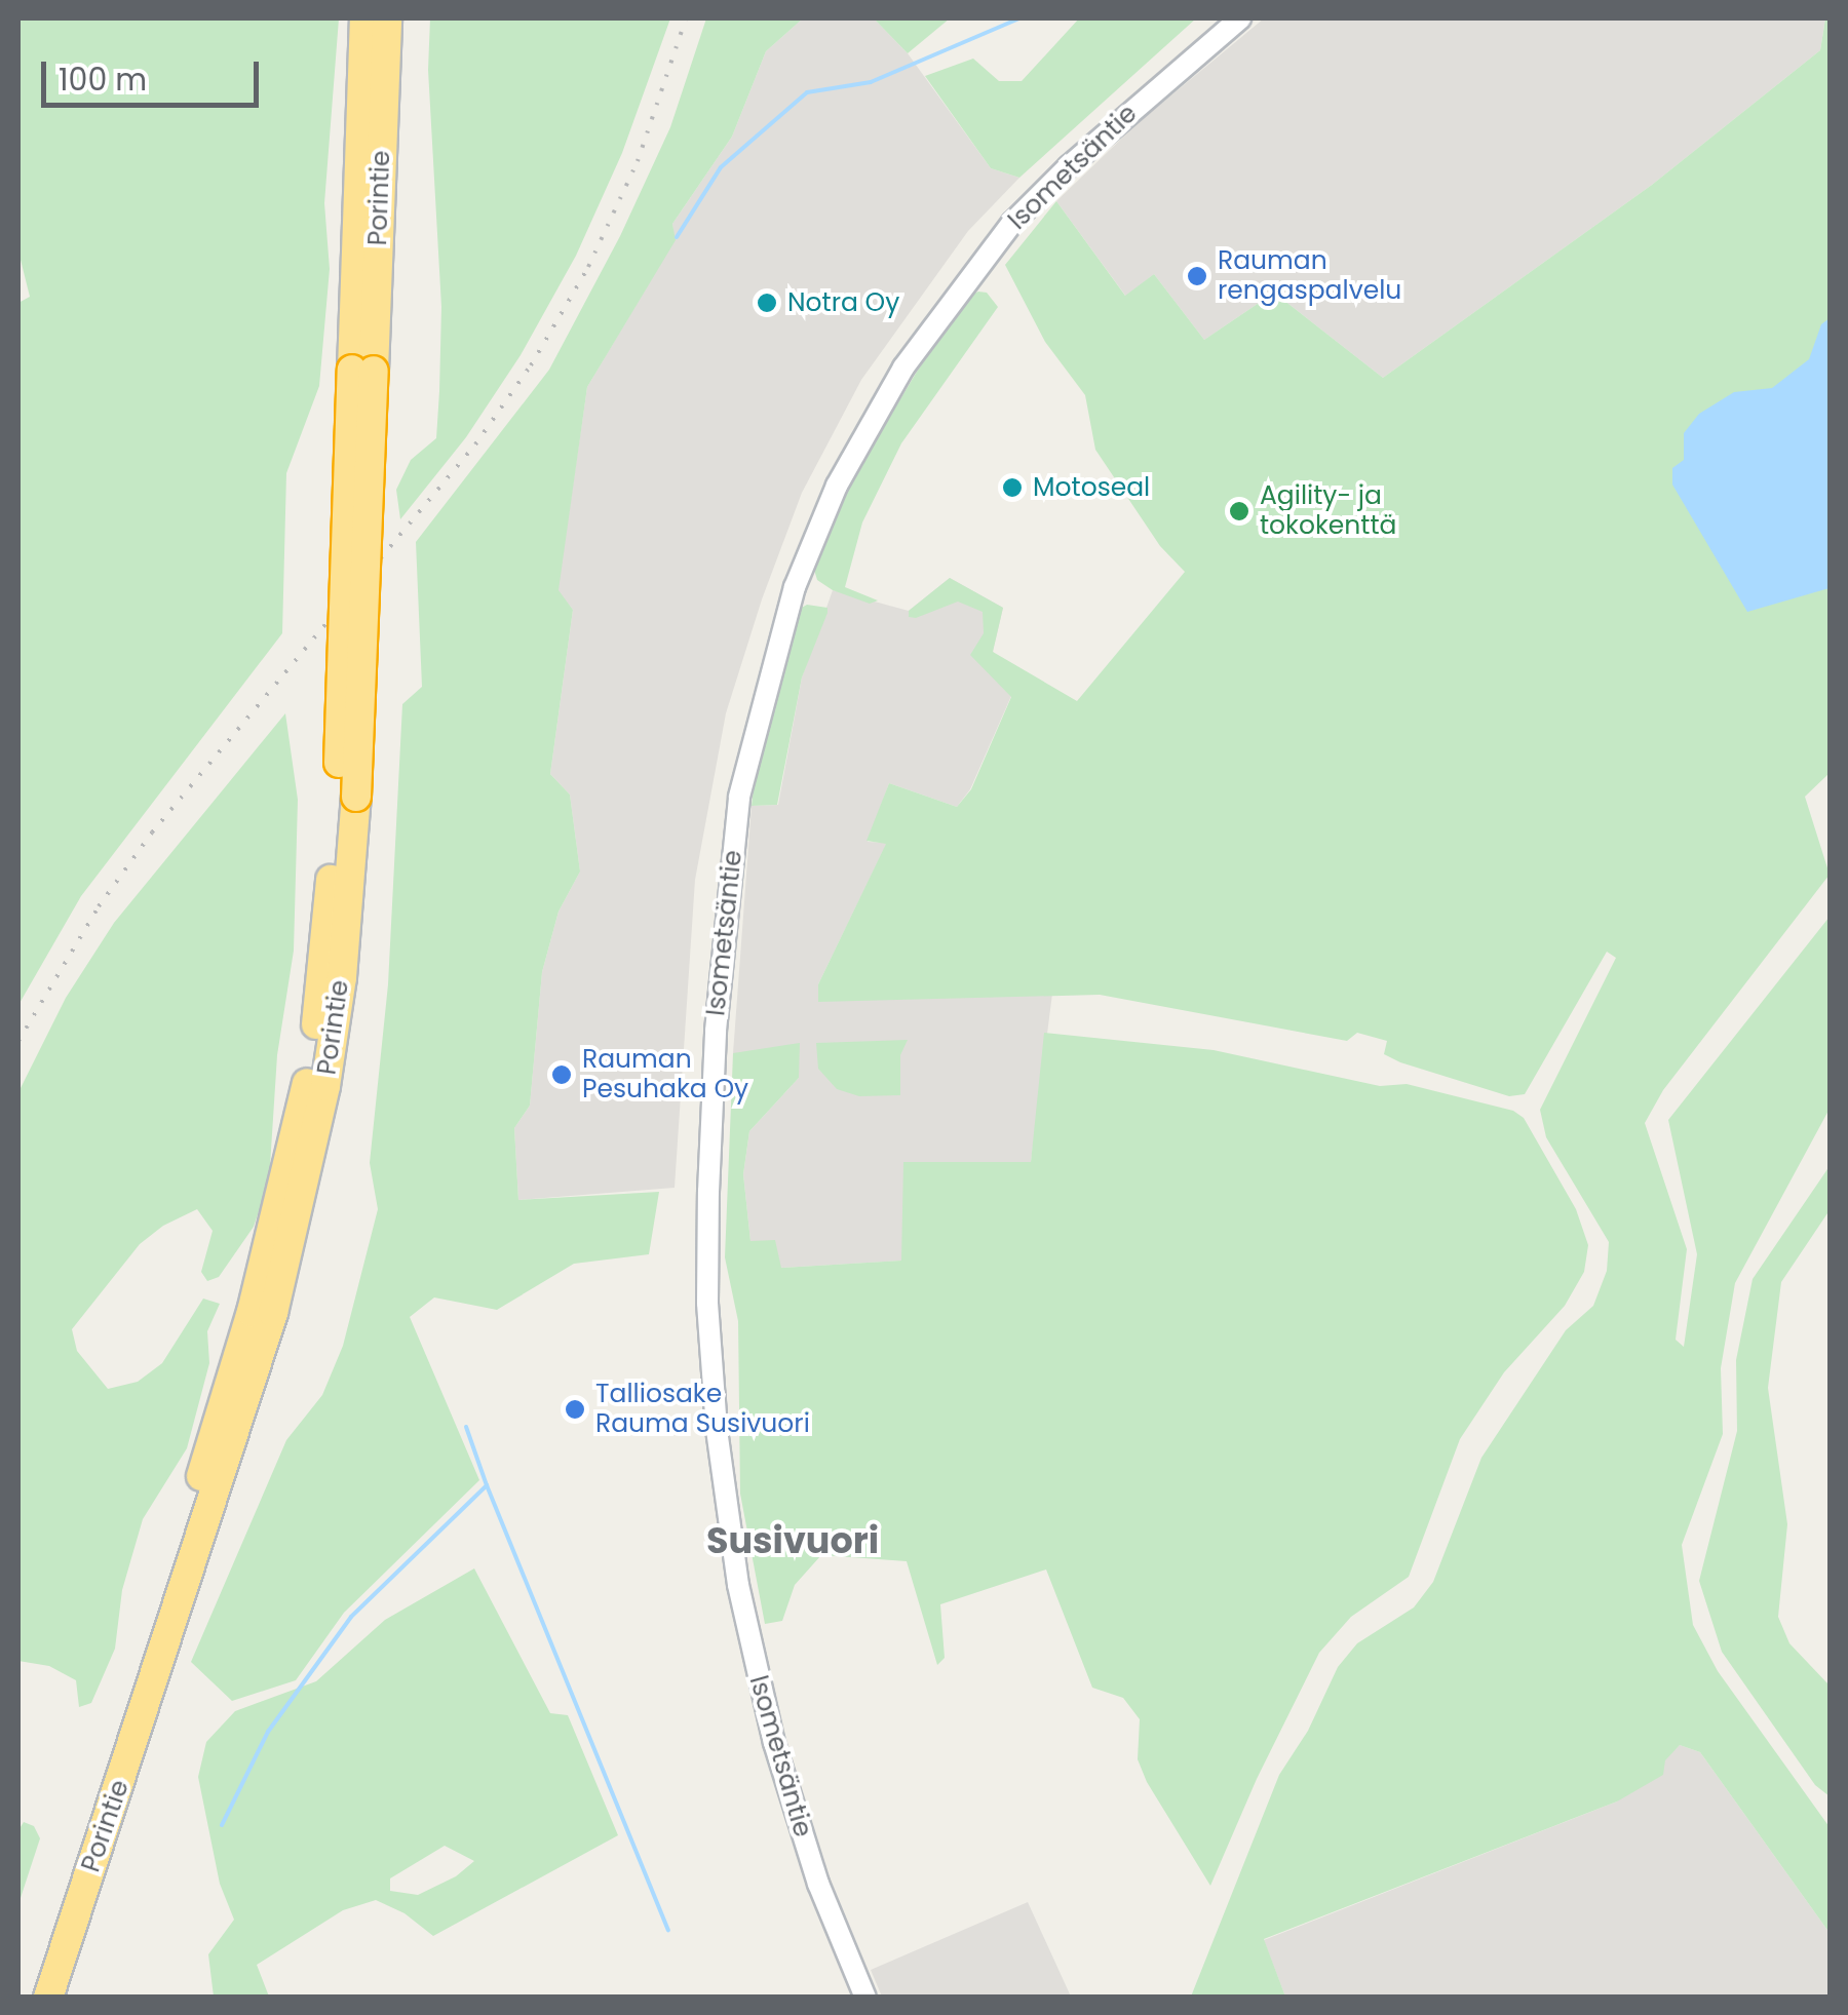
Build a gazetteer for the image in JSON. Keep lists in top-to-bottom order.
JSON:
{
  "streets": {
    "highway": ["Porintie"],
    "main road": ["Isometsäntie"]
  },
  "districts": ["Susivuori"],
  "places": [
    "Rauman rengaspalvelu",
    "Notra Oy",
    "Motoseal",
    "Agility- ja tokokenttä",
    "Rauman Pesuhaka Oy",
    "Talliosake Rauma Susivuori"
  ],
  "scale_bar": "100 m"
}
